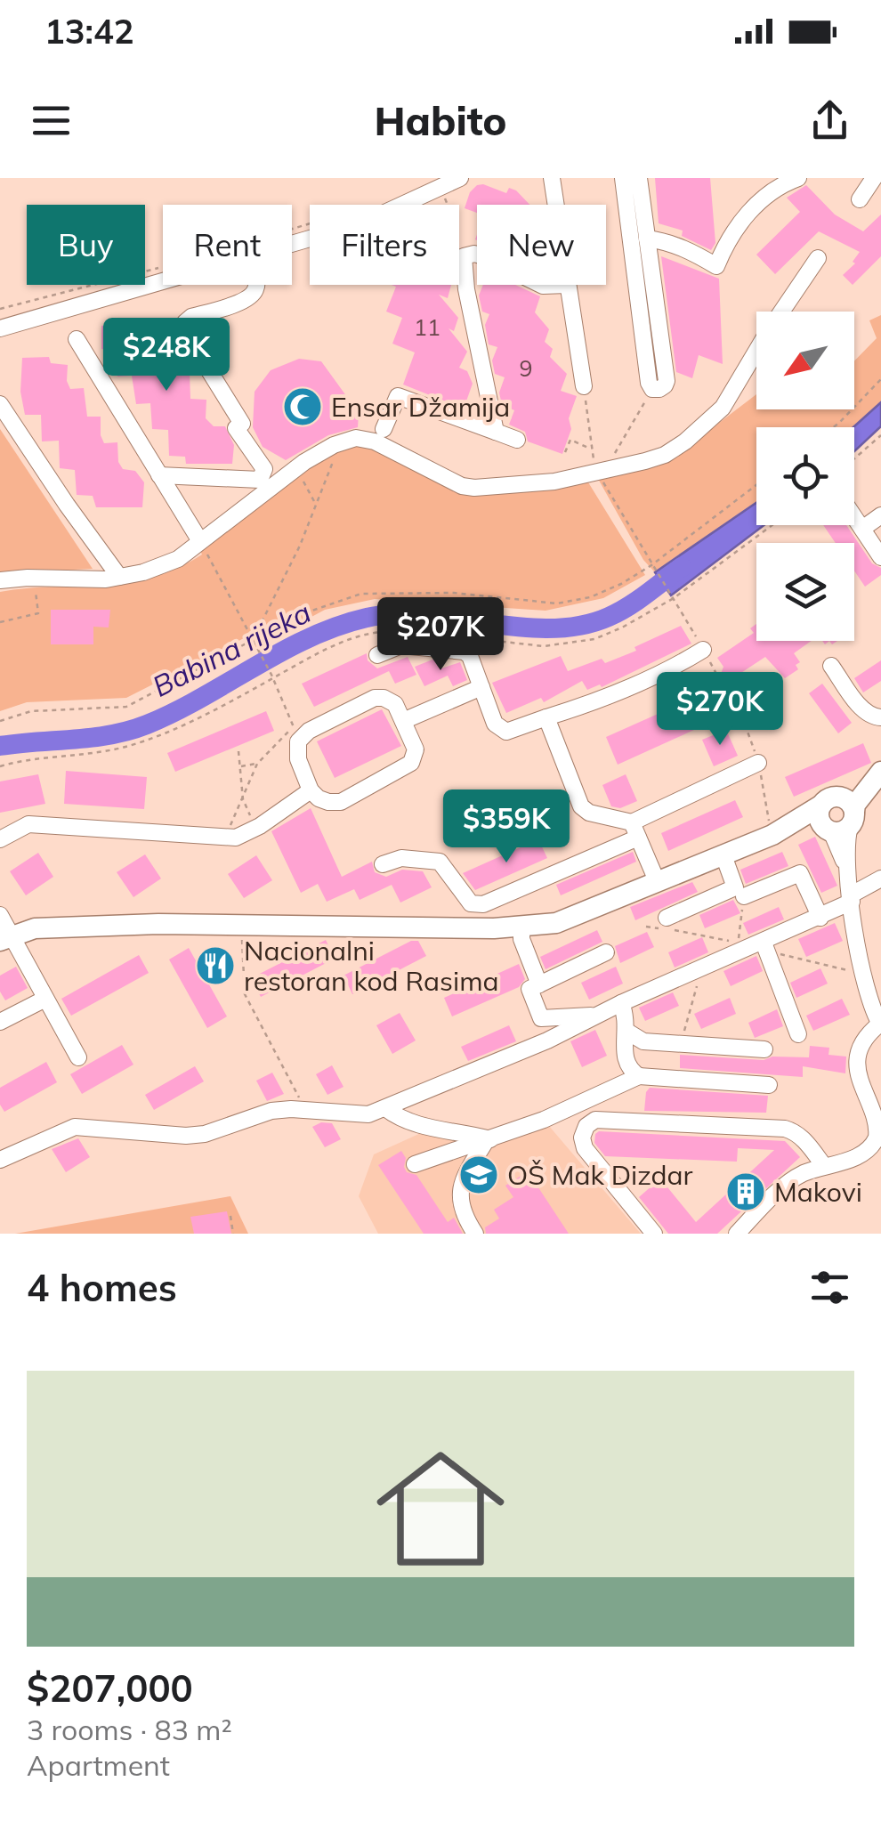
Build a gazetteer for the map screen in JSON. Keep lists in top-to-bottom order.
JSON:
{
  "water": ["Babina rijeka"],
  "places": {
    "mosque": ["Ensar Džamija"],
    "restaurant": ["Nacionalni restoran kod Rasima"],
    "school or university": ["OŠ Mak Dizdar"],
    "building": ["Makovi"]
  },
  "house_numbers": ["11", "9"],
  "north": "bottom left",
  "page": {
    "status": "13:42",
    "header": "Habito",
    "chip": [
      "Buy",
      "Rent",
      "Filters",
      "New"
    ],
    "price": [
      "$248K",
      "$207K",
      "$270K",
      "$359K"
    ],
    "heading": "4 homes",
    "list": [
      {
        "name": "$207,000",
        "note": "3 rooms · 83 m² · Apartment"
      }
    ]
  }
}
